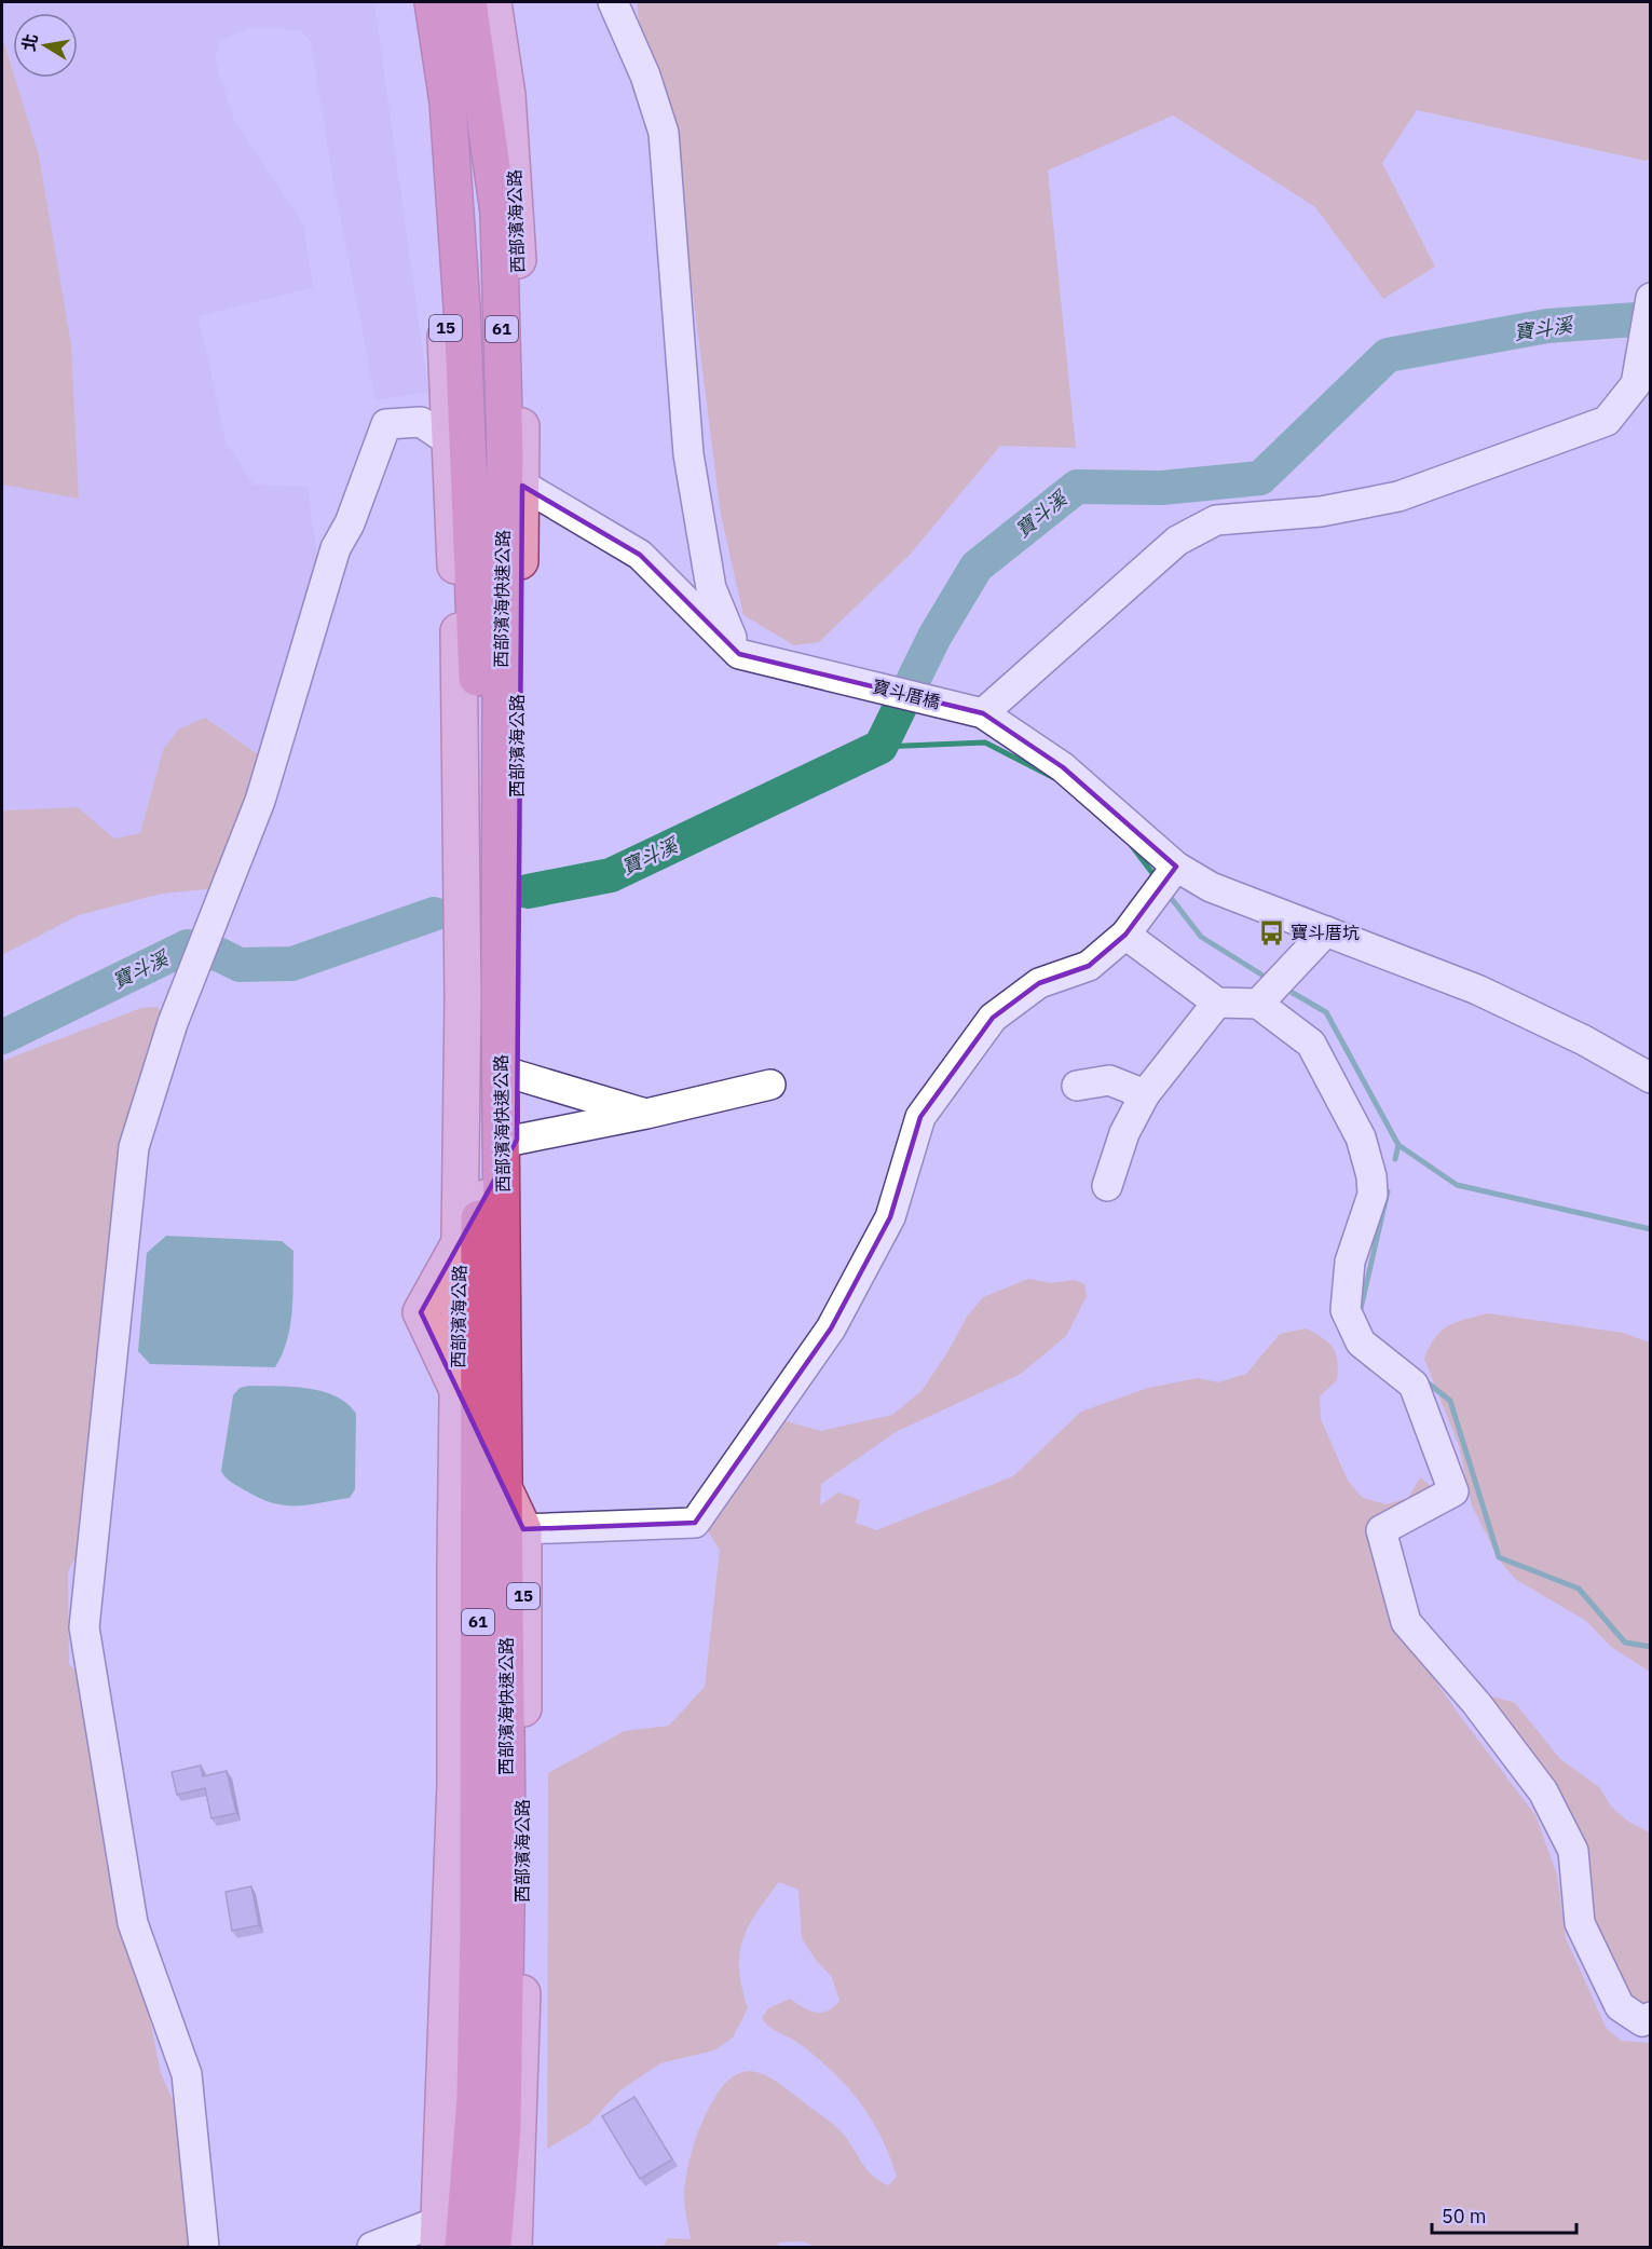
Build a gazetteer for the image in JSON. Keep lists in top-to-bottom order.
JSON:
{
  "streets": {
    "highway": ["61", "西部濱海快速公路"],
    "main road": ["西部濱海公路", "15"],
    "street": ["寶斗厝橋"]
  },
  "water": ["寶斗溪"],
  "places": {
    "bus stop": ["寶斗厝坑"]
  },
  "scale_bar": "50 m",
  "north": "left"
}
